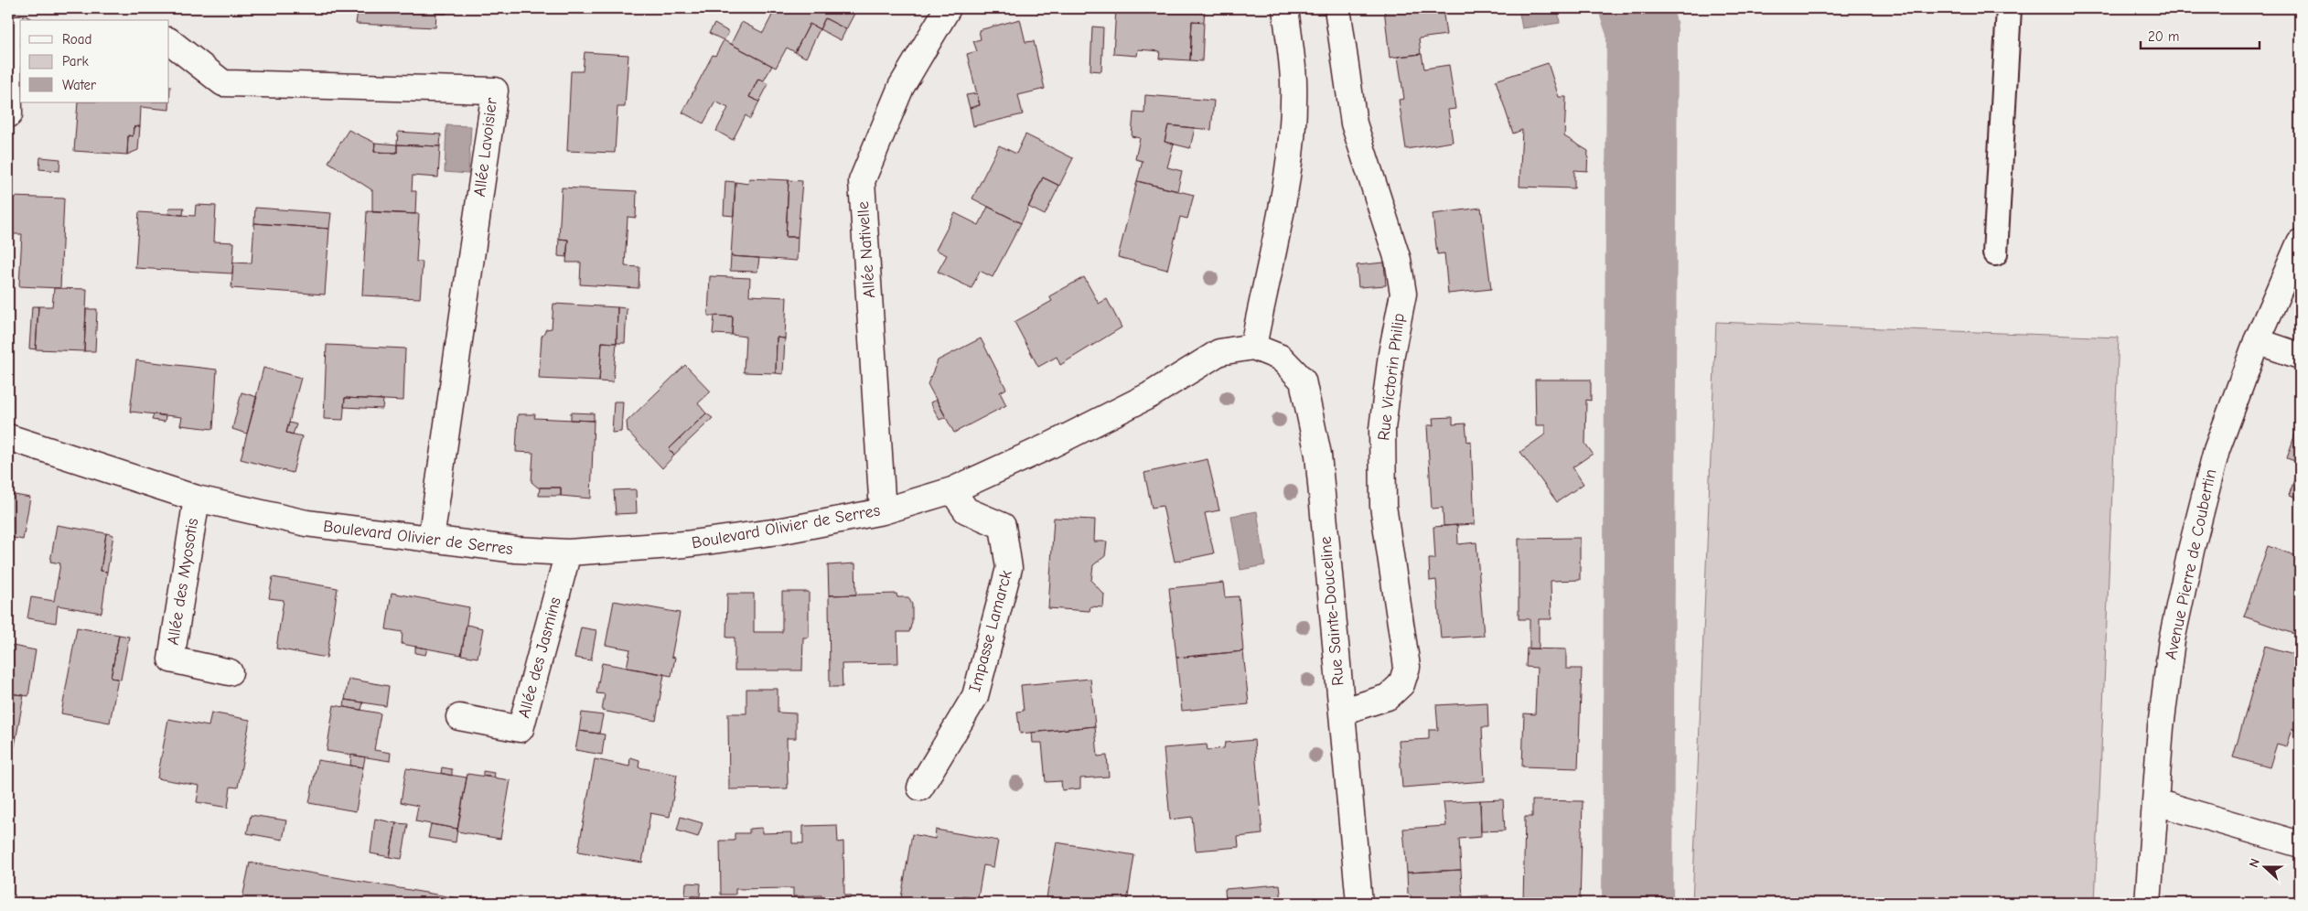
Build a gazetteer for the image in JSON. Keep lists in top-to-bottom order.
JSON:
{
  "streets": {
    "street": [
      "Allée Lavoisier",
      "Allée Nativelle",
      "Rue Victorin Philip",
      "Boulevard Olivier de Serres",
      "Avenue Pierre de Coubertin",
      "Allée des Myosotis",
      "Rue Sainte-Douceline",
      "Impasse Lamarck",
      "Allée des Jasmins"
    ]
  },
  "crossings": [
    ["Allée Lavoisier", "Boulevard Olivier de Serres"],
    ["Allée Nativelle", "Boulevard Olivier de Serres"],
    ["Rue Victorin Philip", "Rue Sainte-Douceline"],
    ["Boulevard Olivier de Serres", "Allée des Myosotis"],
    ["Boulevard Olivier de Serres", "Rue Sainte-Douceline"],
    ["Boulevard Olivier de Serres", "Impasse Lamarck"],
    ["Boulevard Olivier de Serres", "Allée des Jasmins"]
  ],
  "legend": ["Road", "Park", "Water"],
  "scale_bar": "20 m",
  "north": "left"
}
